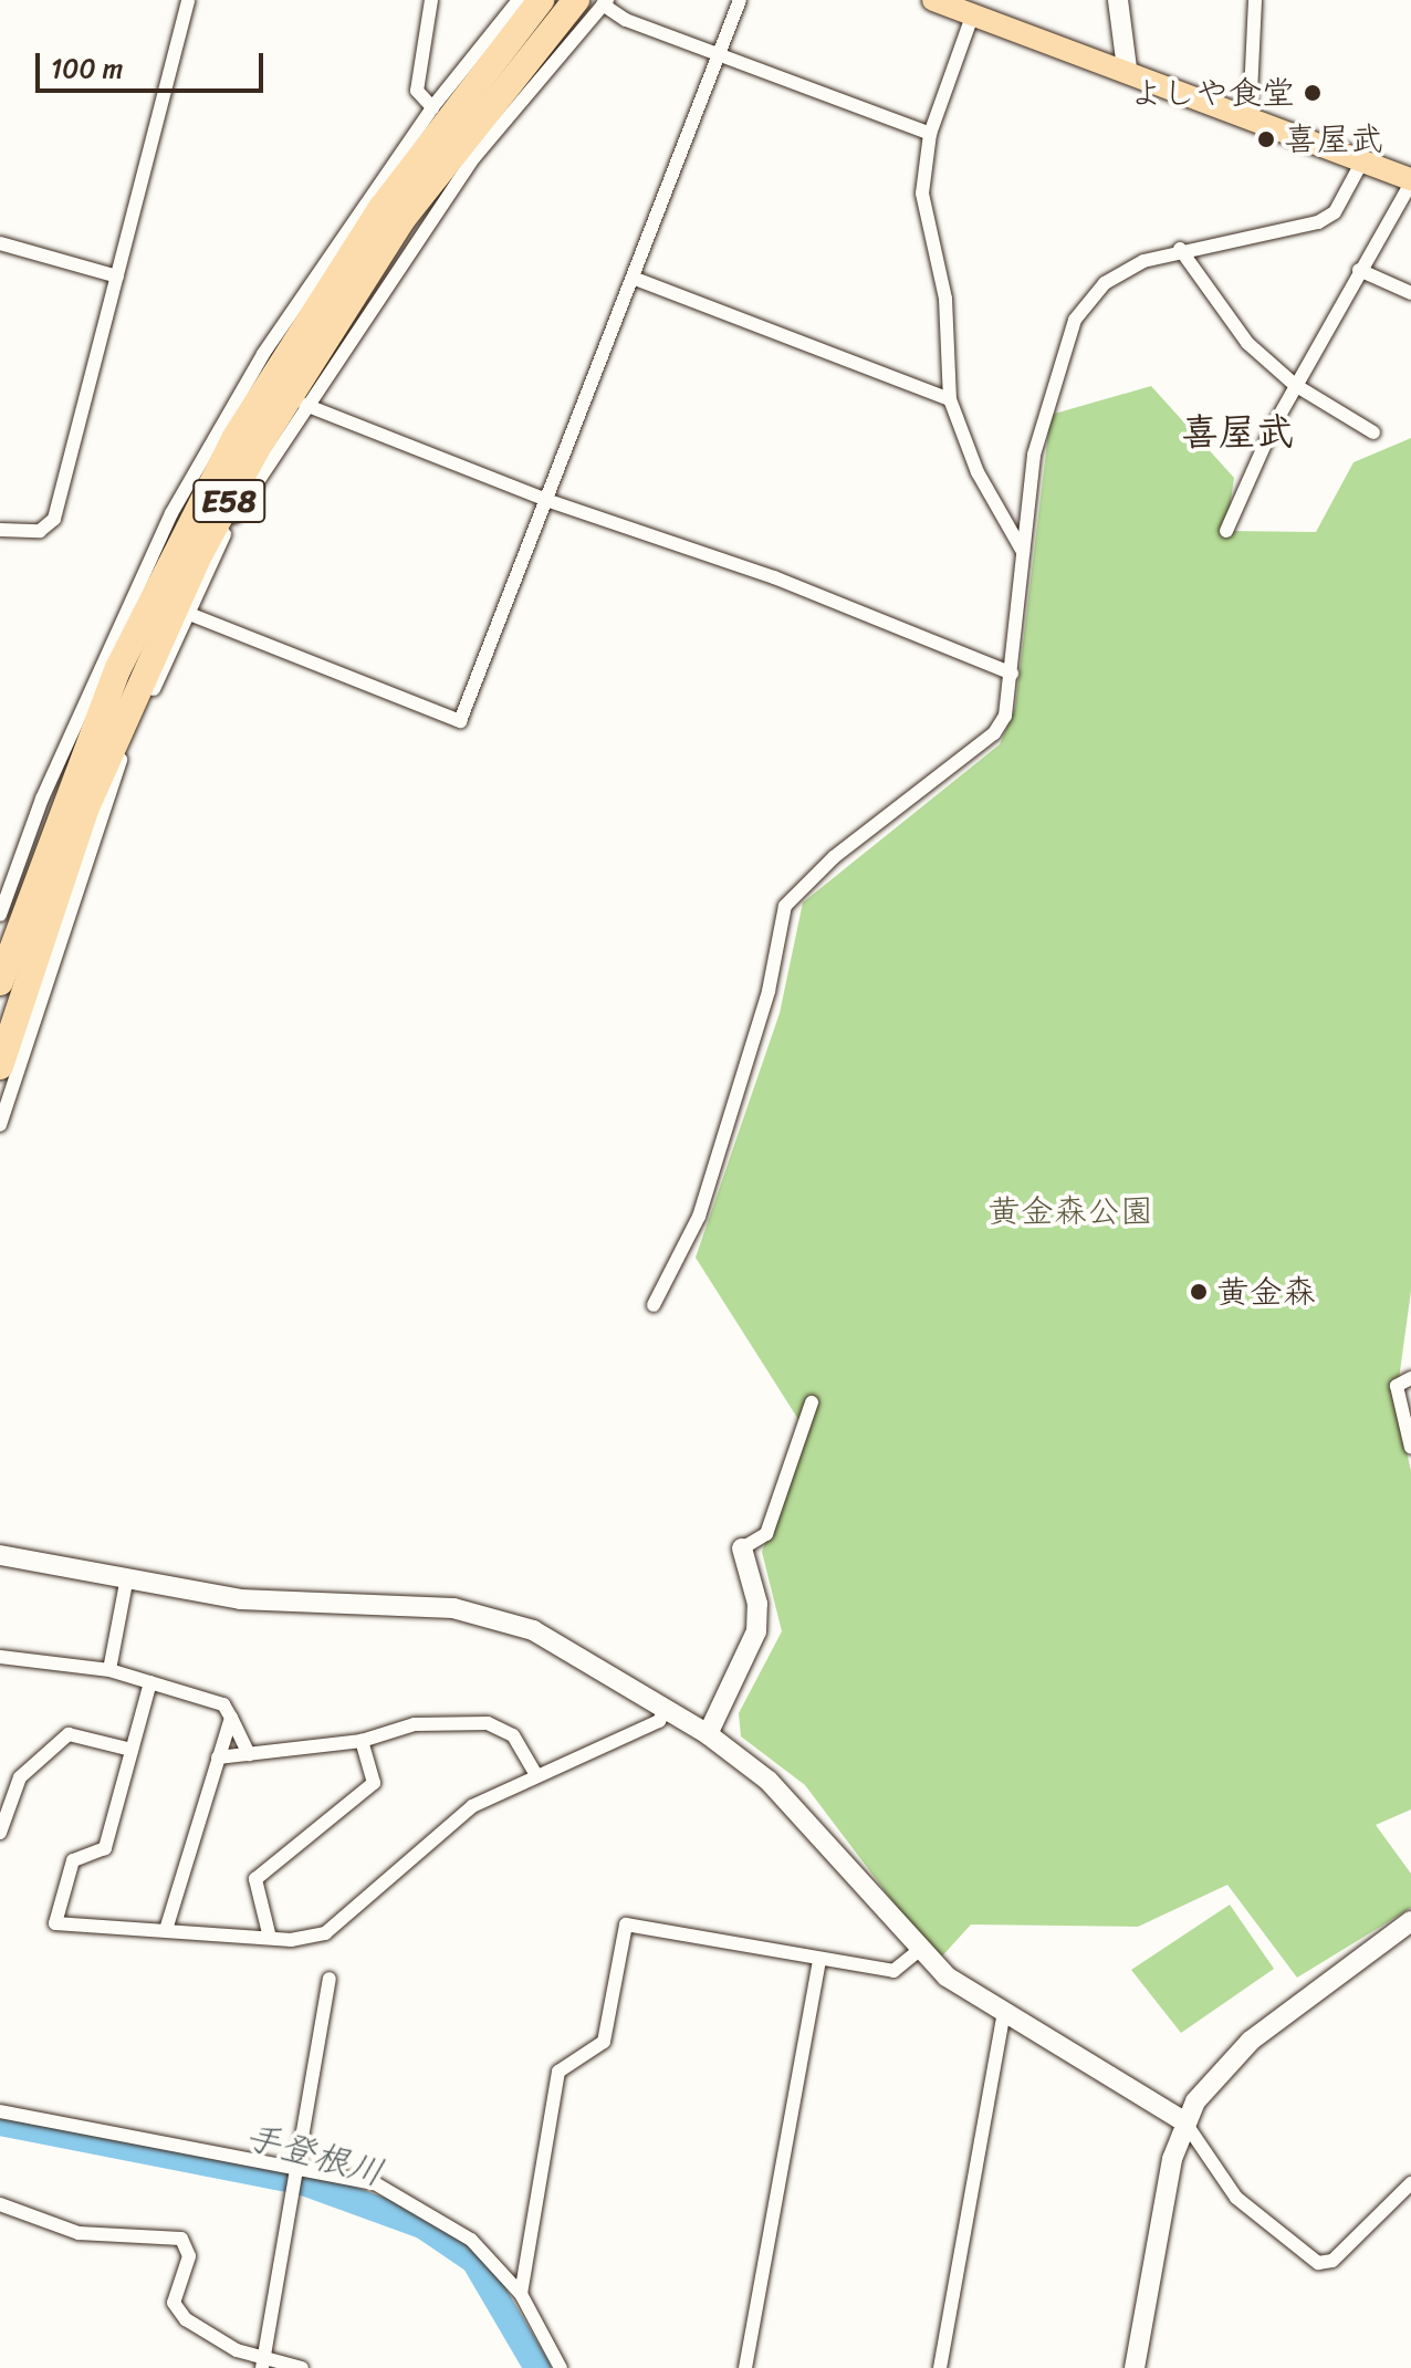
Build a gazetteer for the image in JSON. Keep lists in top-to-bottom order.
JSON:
{
  "streets": {
    "highway": ["E58"]
  },
  "districts": ["喜屋武"],
  "water": ["手登根川"],
  "parks": ["黄金森公園"],
  "places": ["よしや食堂", "喜屋武", "黄金森"],
  "scale_bar": "100 m"
}
